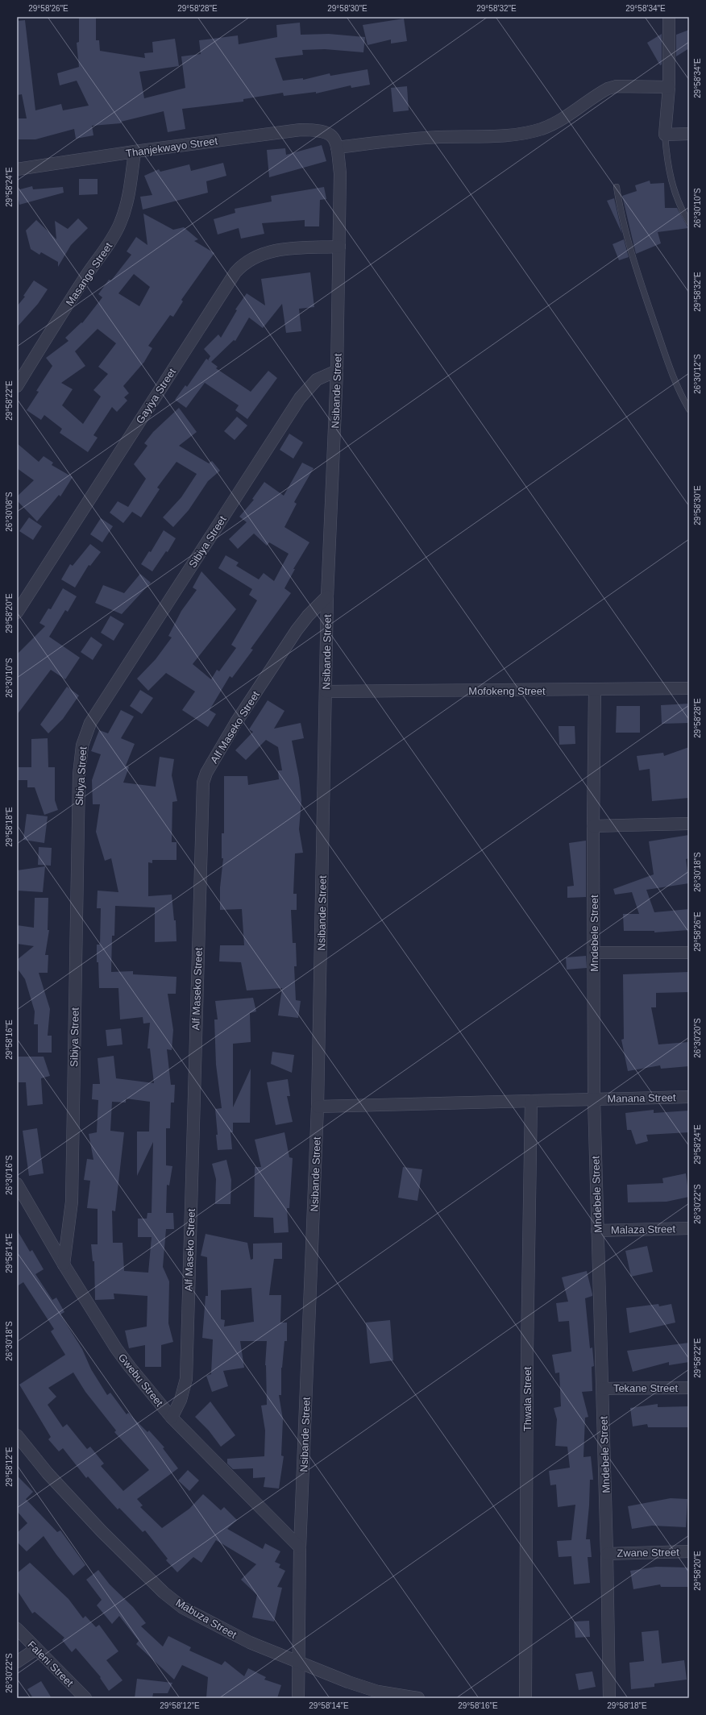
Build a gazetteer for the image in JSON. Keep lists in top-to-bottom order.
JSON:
{
  "streets": {
    "street": [
      "Thanjekwayo Street",
      "Masango Street",
      "Nsibande Street",
      "Gayiya Street",
      "Sibiya Street",
      "Mofokeng Street",
      "Alf Maseko Street",
      "Mndebele Street",
      "Manana Street",
      "Malaza Street",
      "Gwebu Street",
      "Tekane Street",
      "Thwala Street",
      "Zwane Street",
      "Mabuza Street",
      "Faleni Street"
    ]
  },
  "crossings": [
    ["Thanjekwayo Street", "Masango Street"],
    ["Thanjekwayo Street", "Nsibande Street"],
    ["Nsibande Street", "Gayiya Street"],
    ["Nsibande Street", "Sibiya Street"],
    ["Nsibande Street", "Mofokeng Street"],
    ["Nsibande Street", "Alf Maseko Street"],
    ["Nsibande Street", "Manana Street"],
    ["Nsibande Street", "Gwebu Street"],
    ["Nsibande Street", "Mabuza Street"],
    ["Sibiya Street", "Gwebu Street"],
    ["Mofokeng Street", "Mndebele Street"],
    ["Alf Maseko Street", "Gwebu Street"],
    ["Mndebele Street", "Manana Street"],
    ["Mndebele Street", "Malaza Street"],
    ["Mndebele Street", "Tekane Street"],
    ["Mndebele Street", "Zwane Street"],
    ["Manana Street", "Thwala Street"]
  ],
  "coordinates": [
    "29°58'26\"E",
    "29°58'28\"E",
    "29°58'30\"E",
    "29°58'32\"E",
    "29°58'34\"E",
    "29°58'24\"E",
    "26°30'10\"S",
    "26°30'12\"S",
    "29°58'22\"E",
    "26°30'08\"S",
    "29°58'20\"E",
    "29°58'18\"E",
    "26°30'18\"S",
    "26°30'20\"S",
    "29°58'16\"E",
    "26°30'16\"S",
    "26°30'22\"S",
    "29°58'14\"E",
    "29°58'12\"E"
  ]
}
